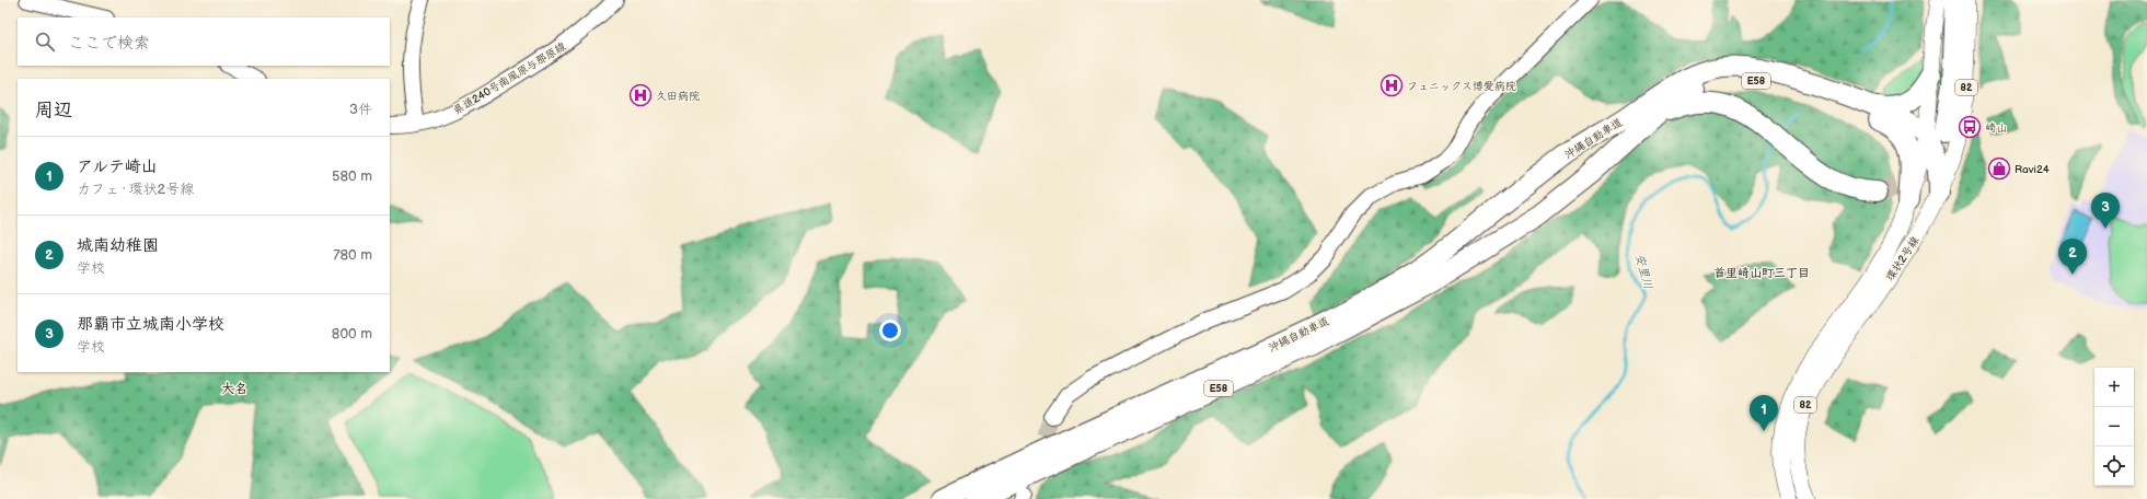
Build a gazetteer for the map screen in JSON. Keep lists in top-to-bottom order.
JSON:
{
  "streets": {
    "highway": ["E58", "沖縄自動車道"],
    "main road": ["82", "環状2号線"],
    "street": ["県道240号南風原与那原線"]
  },
  "crossings": [
    ["E58", "沖縄自動車道"],
    ["E58", "環状2号線"]
  ],
  "districts": ["首里崎山町三丁目", "大名"],
  "water": ["安里川"],
  "places": {
    "hospital": ["フェニックス博愛病院", "久田病院"],
    "bus stop": ["崎山"],
    "shop": ["Ravi24"]
  },
  "page": {
    "search": "ここで検索",
    "heading": ["周辺", "3件"],
    "list": [
      {
        "mark": "1",
        "name": "アルテ崎山",
        "note": "カフェ · 環状2号線",
        "value": "580 m"
      },
      {
        "mark": "2",
        "name": "城南幼稚園",
        "note": "学校",
        "value": "780 m"
      },
      {
        "mark": "3",
        "name": "那覇市立城南小学校",
        "note": "学校",
        "value": "800 m"
      }
    ],
    "pins": ["3", "2", "1"],
    "map_buttons": ["+", "−"]
  }
}
